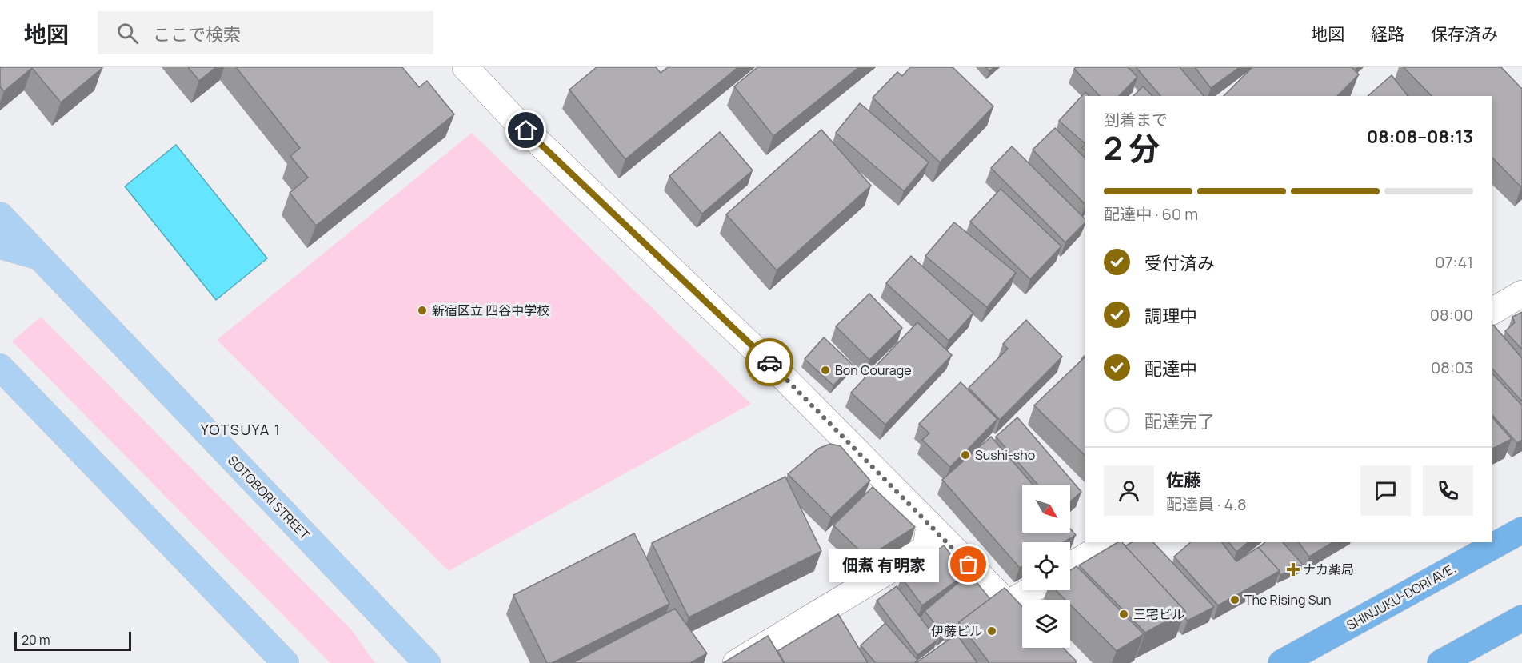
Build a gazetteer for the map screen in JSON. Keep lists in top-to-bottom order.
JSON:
{
  "streets": {
    "highway": ["SHINJUKU-DORI AVE."],
    "main road": ["SOTOBORI STREET"]
  },
  "districts": ["YOTSUYA 1"],
  "places": {
    "other": [
      "新宿区立 四谷中学校",
      "Bon Courage",
      "Sushi-sho",
      "佃煮 有明家",
      "The Rising Sun",
      "三宅ビル",
      "伊藤ビル"
    ],
    "health": ["ナカ薬局"]
  },
  "scale_bar": "20 m",
  "north": "bottom right",
  "page": {
    "header": "地図",
    "search": "ここで検索",
    "nav": ["地図", "経路", "保存済み"],
    "heading": ["2 分", "到着まで", "08:08–08:13"],
    "panel": ["佐藤", "配達員 · 4.8"],
    "bar": "配達中 · 60 m",
    "list": [
      ["受付済み", "07:41"],
      ["調理中", "08:00"],
      ["配達中", "08:03"],
      "配達完了"
    ],
    "bubble": "佃煮 有明家",
    "scale": "20 m"
  }
}
